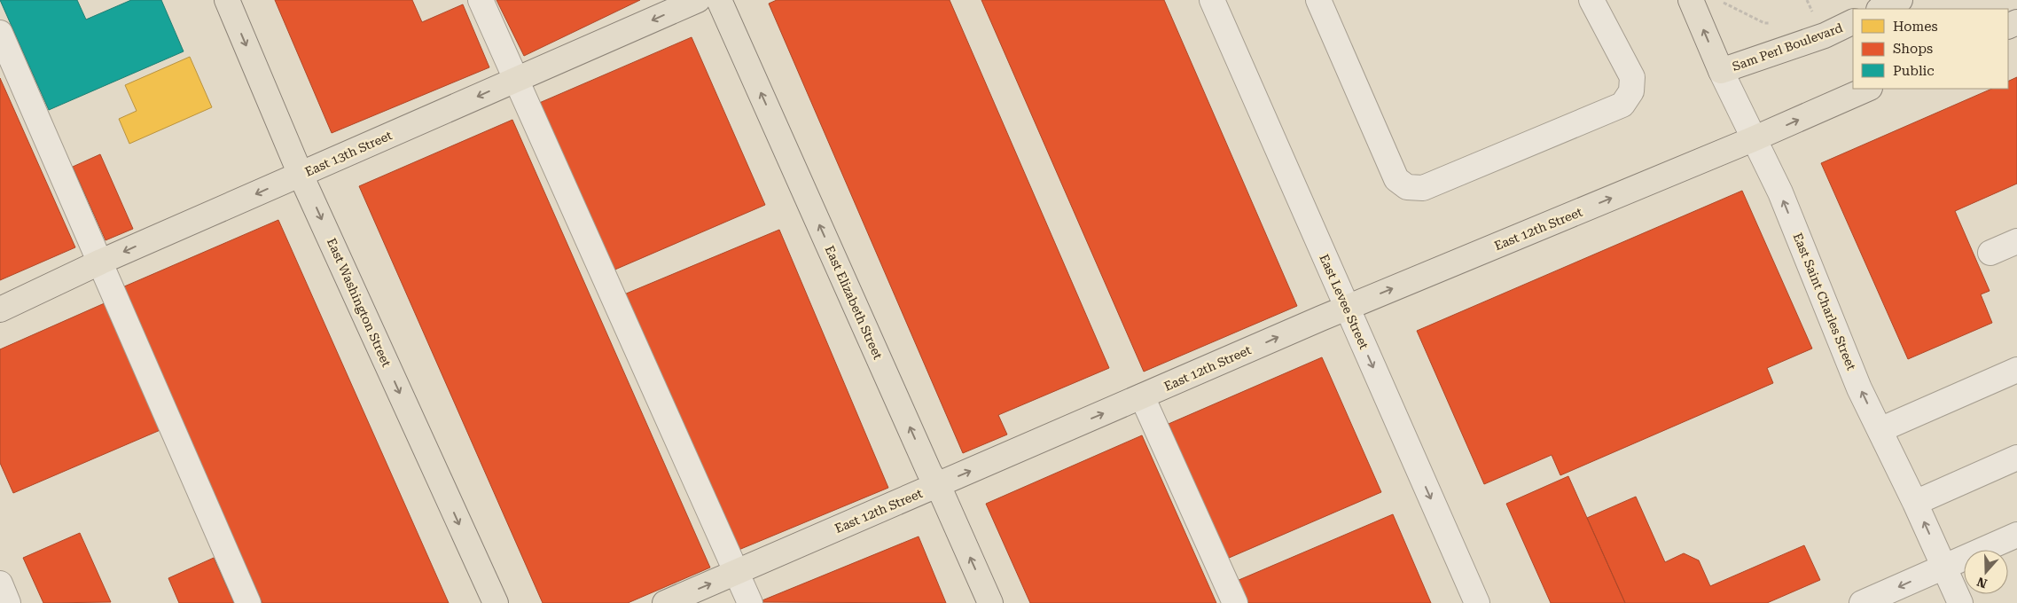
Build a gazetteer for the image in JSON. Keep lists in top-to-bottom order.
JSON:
{
  "streets": {
    "main road": [
      "Sam Perl Boulevard",
      "East 13th Street",
      "East 12th Street",
      "East Saint Charles Street",
      "East Washington Street",
      "East Elizabeth Street"
    ],
    "street": ["East Levee Street"]
  },
  "crossings": [
    ["Sam Perl Boulevard", "East Saint Charles Street"],
    ["East 13th Street", "East Washington Street"],
    ["East 12th Street", "East Levee Street"],
    ["East 12th Street", "East Saint Charles Street"],
    ["East 12th Street", "East Elizabeth Street"]
  ],
  "one_way": [
    "East 13th Street",
    "East 12th Street",
    "East Levee Street",
    "East Saint Charles Street",
    "East Washington Street",
    "East Elizabeth Street"
  ],
  "legend": ["Homes", "Shops", "Public"],
  "north": "bottom"
}
